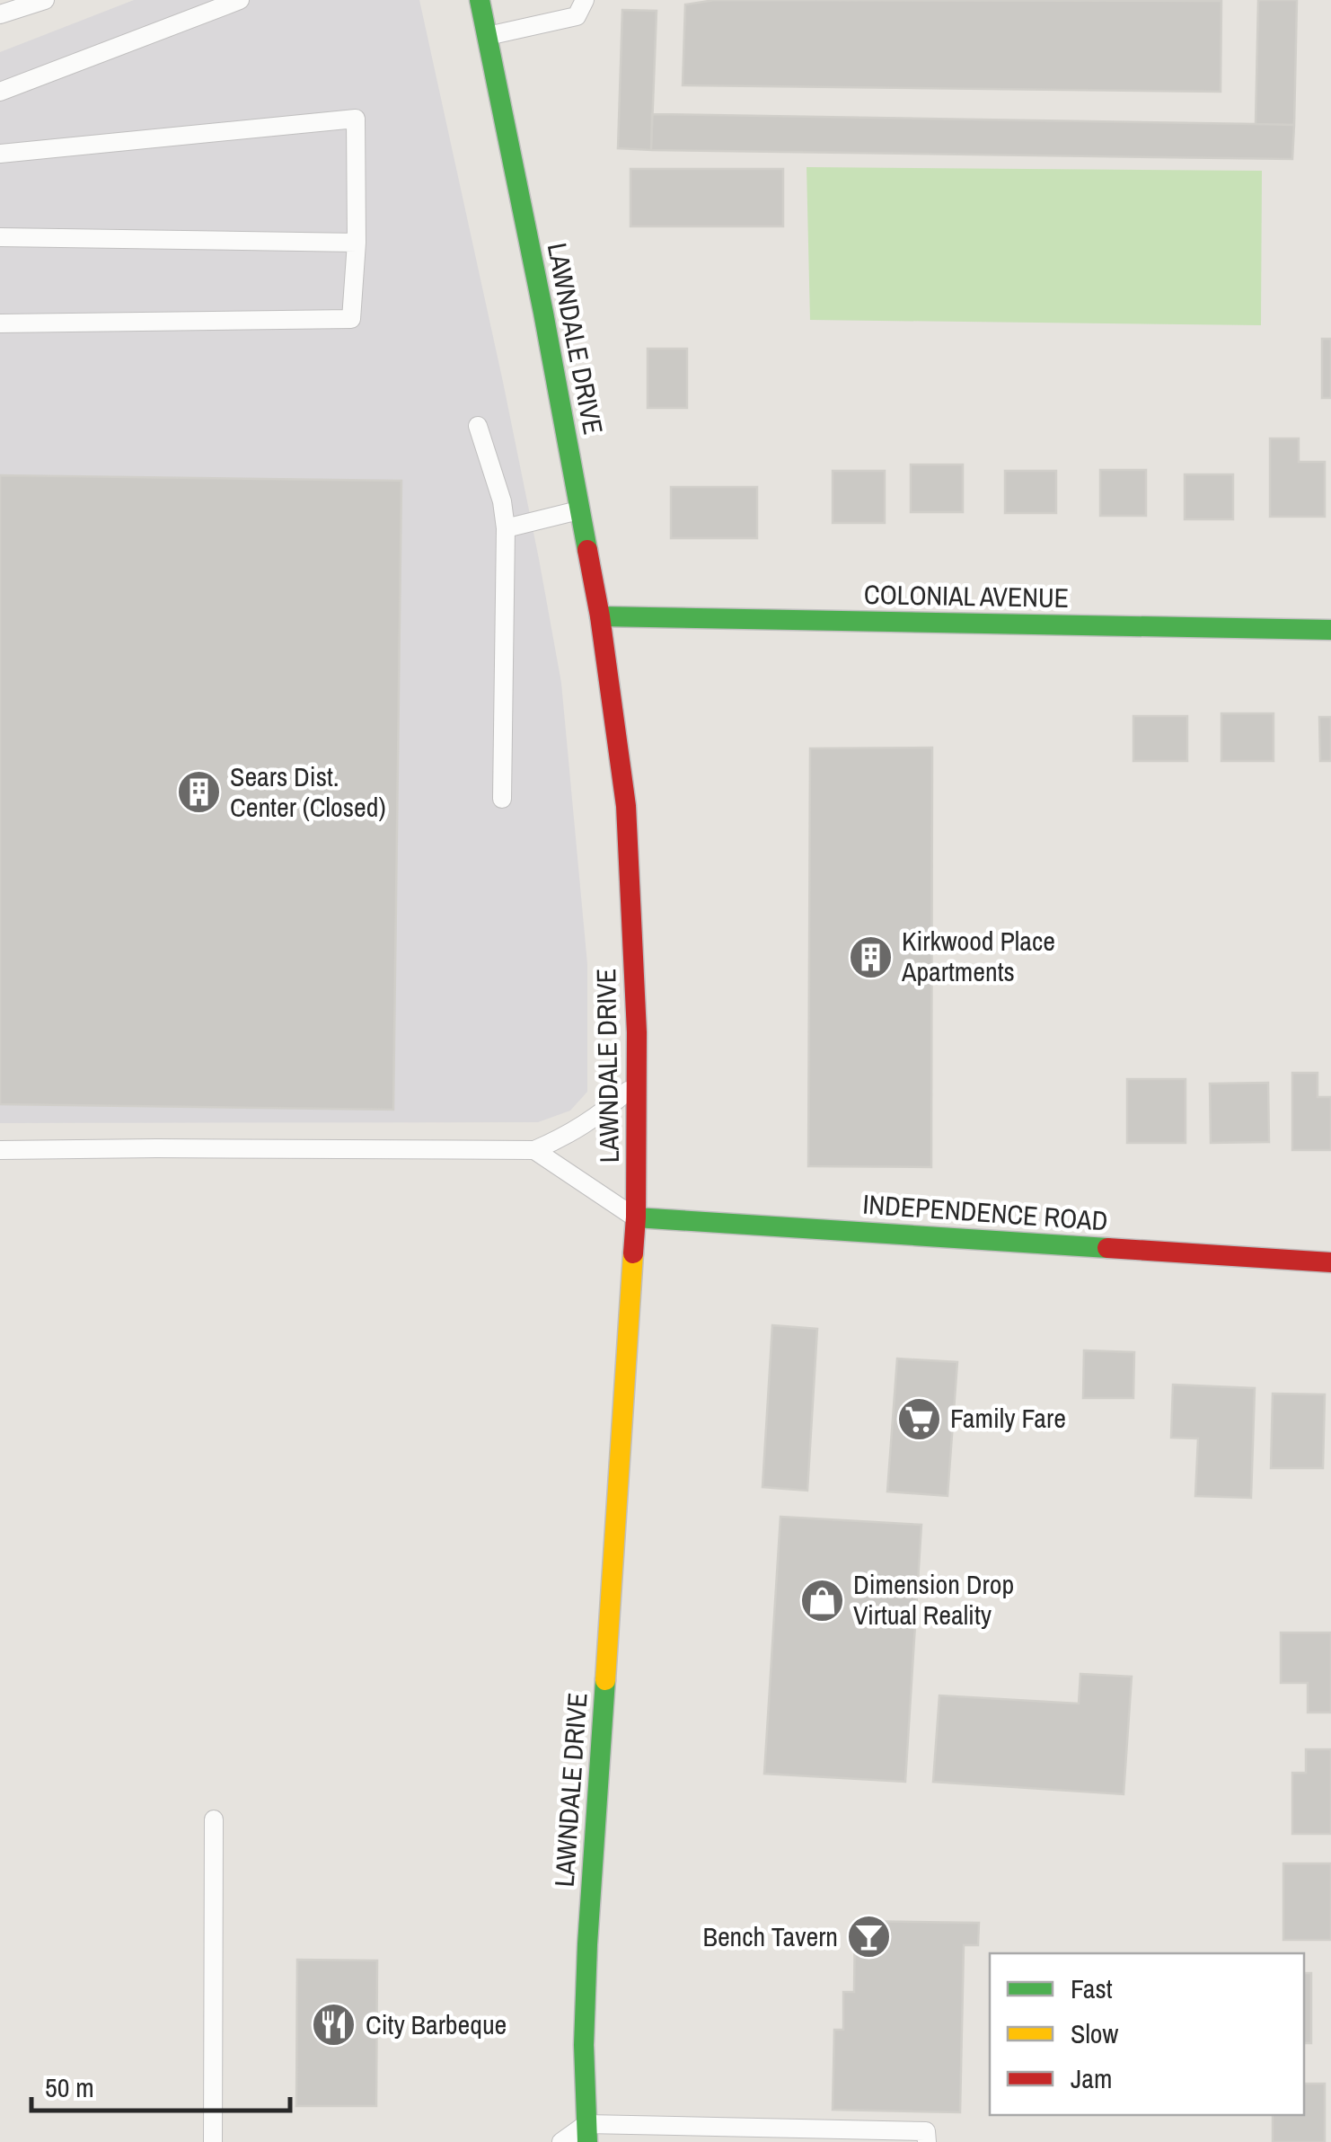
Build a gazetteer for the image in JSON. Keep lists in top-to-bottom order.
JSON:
{
  "streets": {
    "main road": ["LAWNDALE DRIVE", "COLONIAL AVENUE", "INDEPENDENCE ROAD"]
  },
  "crossings": [
    ["LAWNDALE DRIVE", "COLONIAL AVENUE"],
    ["LAWNDALE DRIVE", "INDEPENDENCE ROAD"]
  ],
  "places": {
    "building": ["Sears Dist. Center (Closed)", "Kirkwood Place Apartments"],
    "supermarket": ["Family Fare"],
    "shop": ["Dimension Drop Virtual Reality"],
    "bar": ["Bench Tavern"],
    "restaurant": ["City Barbeque"]
  },
  "legend": ["Fast", "Slow", "Jam"],
  "scale_bar": "50 m"
}
